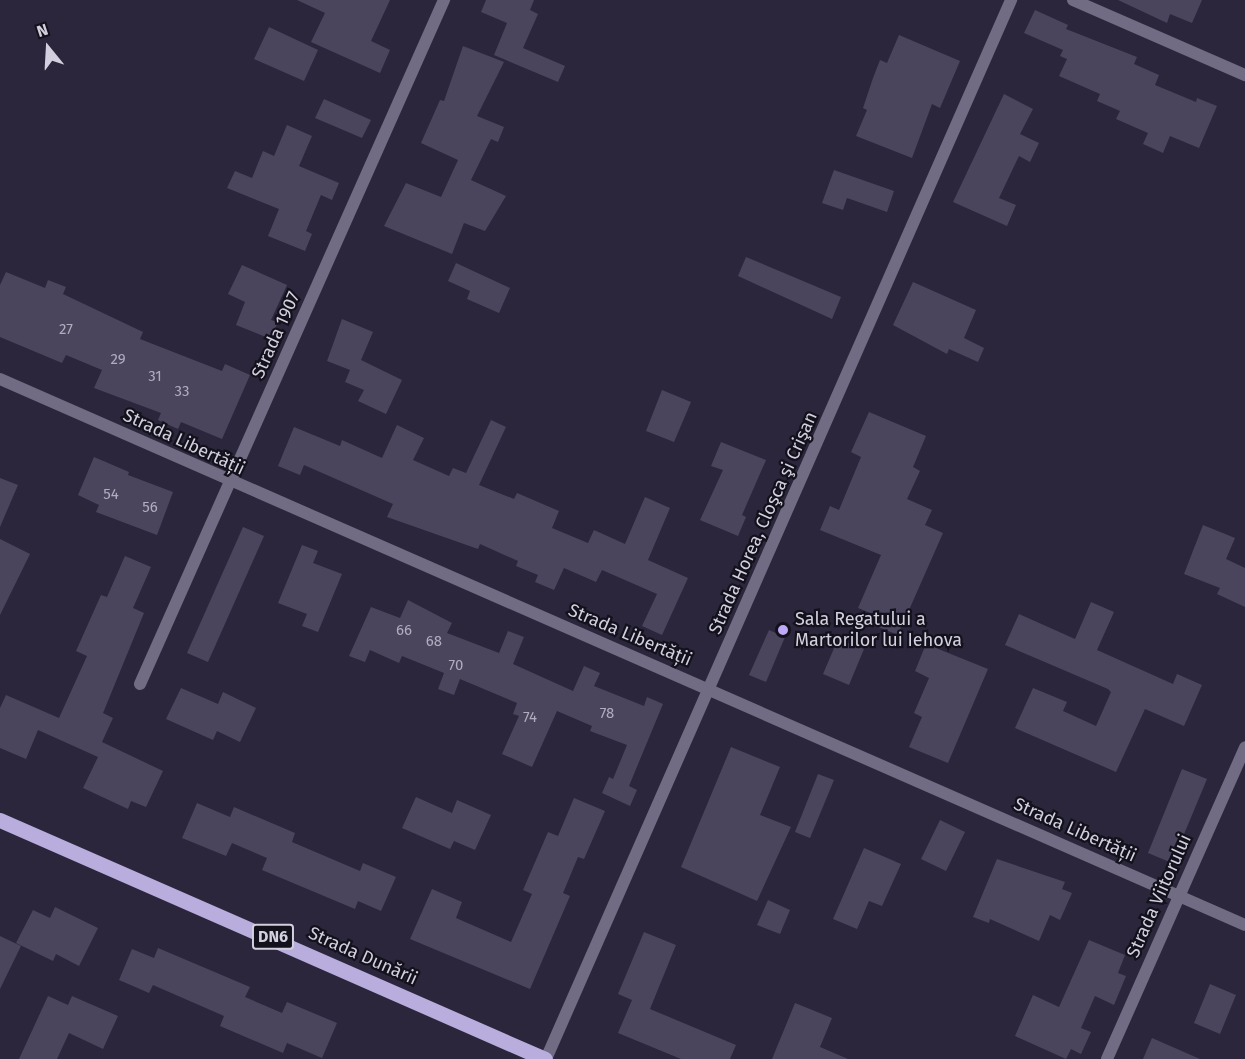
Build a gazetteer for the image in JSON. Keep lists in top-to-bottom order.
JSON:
{
  "streets": {
    "main road": ["DN6", "Strada Dunării"],
    "street": [
      "Strada 1907",
      "Strada Libertății",
      "Strada Horea, Cloşca şi Crişan",
      "Strada Viitorului"
    ]
  },
  "crossings": [
    ["Strada 1907", "Strada Libertății"],
    ["Strada Libertății", "Strada Horea, Cloşca şi Crişan"],
    ["Strada Libertății", "Strada Viitorului"],
    ["Strada Horea, Cloşca şi Crişan", "Strada Dunării"]
  ],
  "places": ["Sala Regatului a Martorilor lui Iehova"],
  "house_numbers": [
    "27",
    "29",
    "31",
    "33",
    "54",
    "56",
    "66",
    "68",
    "70",
    "78",
    "74"
  ],
  "north": "top"
}
